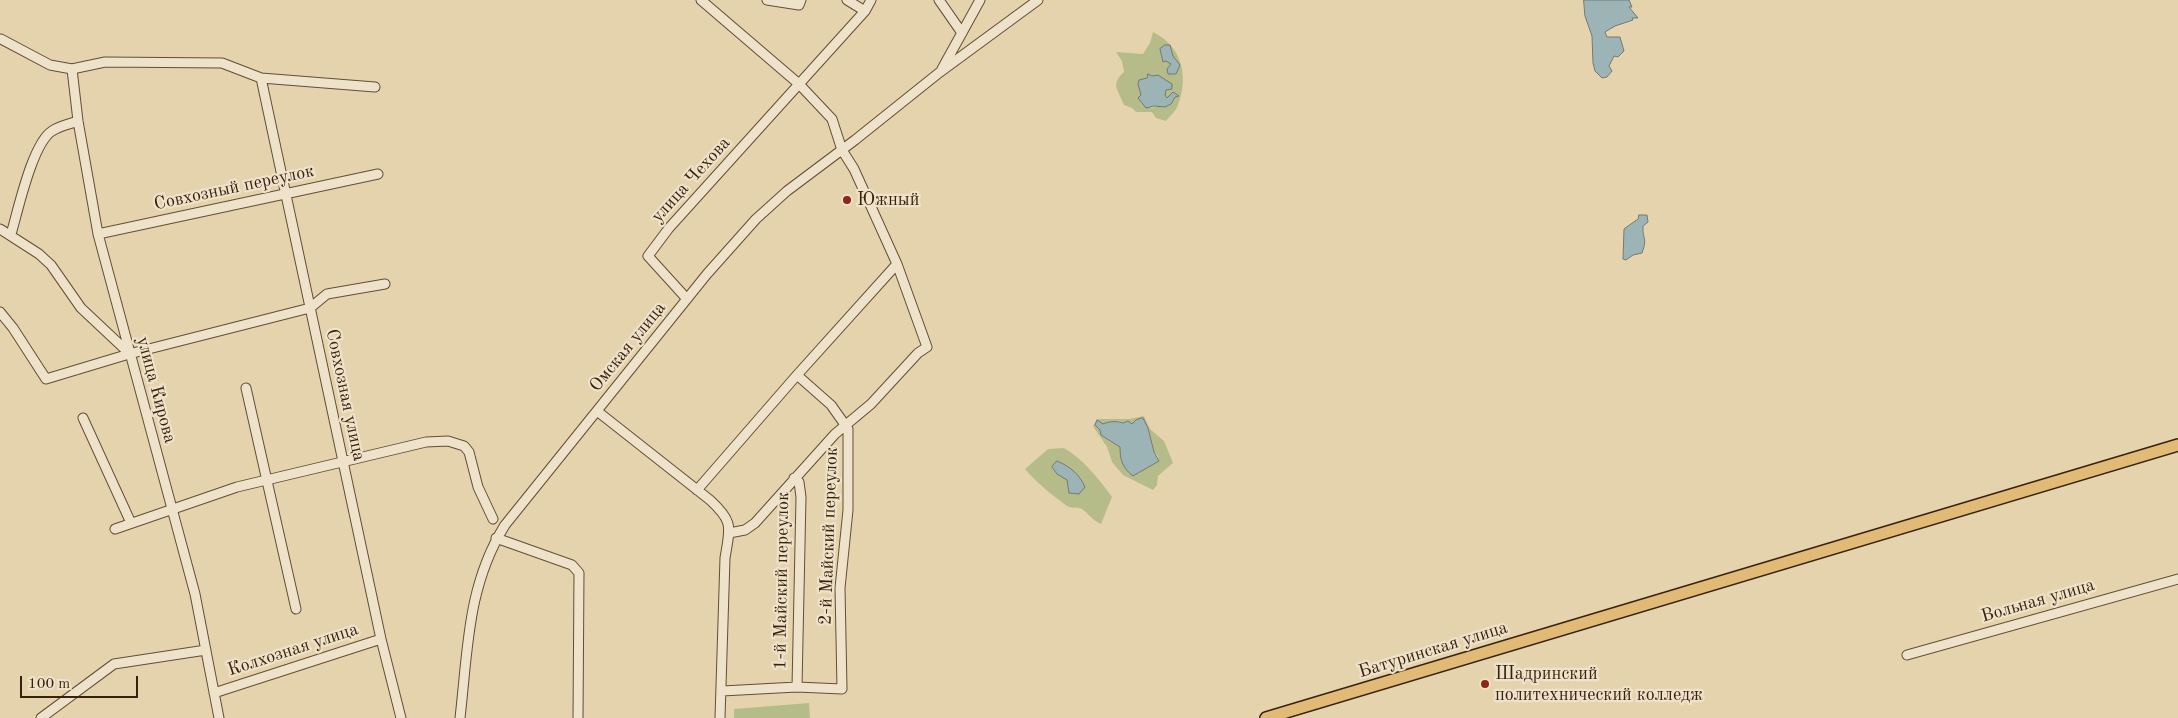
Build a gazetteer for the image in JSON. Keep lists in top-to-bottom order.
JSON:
{
  "streets": {
    "main road": ["Батуринская улица"],
    "street": [
      "улица Чехова",
      "Совхозный переулок",
      "Омская улица",
      "улица Кирова",
      "Совхозная улица",
      "2-й Майский переулок",
      "1-й Майский переулок",
      "Вольная улица",
      "Колхозная улица"
    ]
  },
  "crossings": [
    ["улица Чехова", "Омская улица"],
    ["Совхозный переулок", "улица Кирова"],
    ["Совхозный переулок", "Совхозная улица"],
    ["улица Кирова", "Колхозная улица"],
    ["Совхозная улица", "Колхозная улица"],
    ["2-й Майский переулок", "1-й Майский переулок"]
  ],
  "places": ["Южный", "Шадринский политехнический колледж"],
  "scale_bar": "100 m"
}
